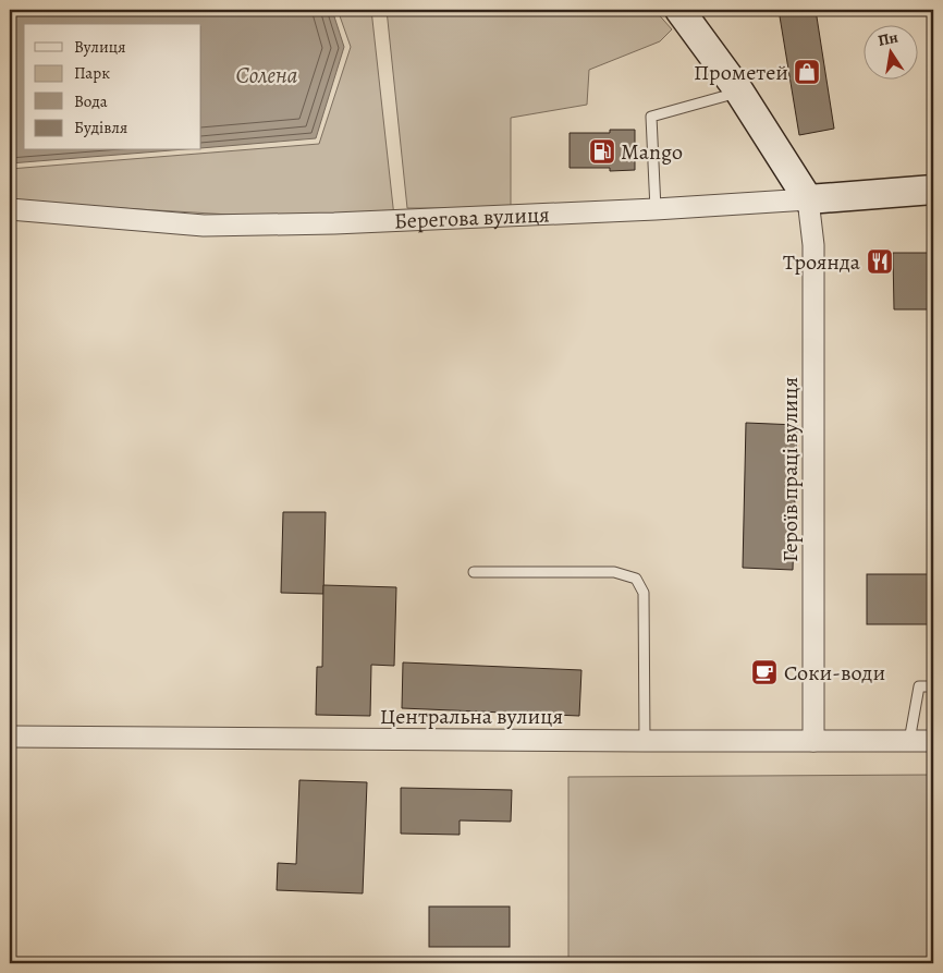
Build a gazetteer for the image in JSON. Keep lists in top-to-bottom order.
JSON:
{
  "streets": {
    "main road": ["Берегова вулиця"],
    "street": ["Героїв праці вулиця", "Центральна вулиця"]
  },
  "crossings": [
    ["Берегова вулиця", "Героїв праці вулиця"],
    ["Героїв праці вулиця", "Центральна вулиця"]
  ],
  "water": ["Солена"],
  "places": {
    "shop": ["Прометей"],
    "fuel station": ["Mango"],
    "restaurant": ["Троянда"],
    "cafe": ["Соки-води"]
  },
  "legend": [
    "Вулиця",
    "Парк",
    "Вода",
    "Будівля"
  ],
  "north": "top"
}
